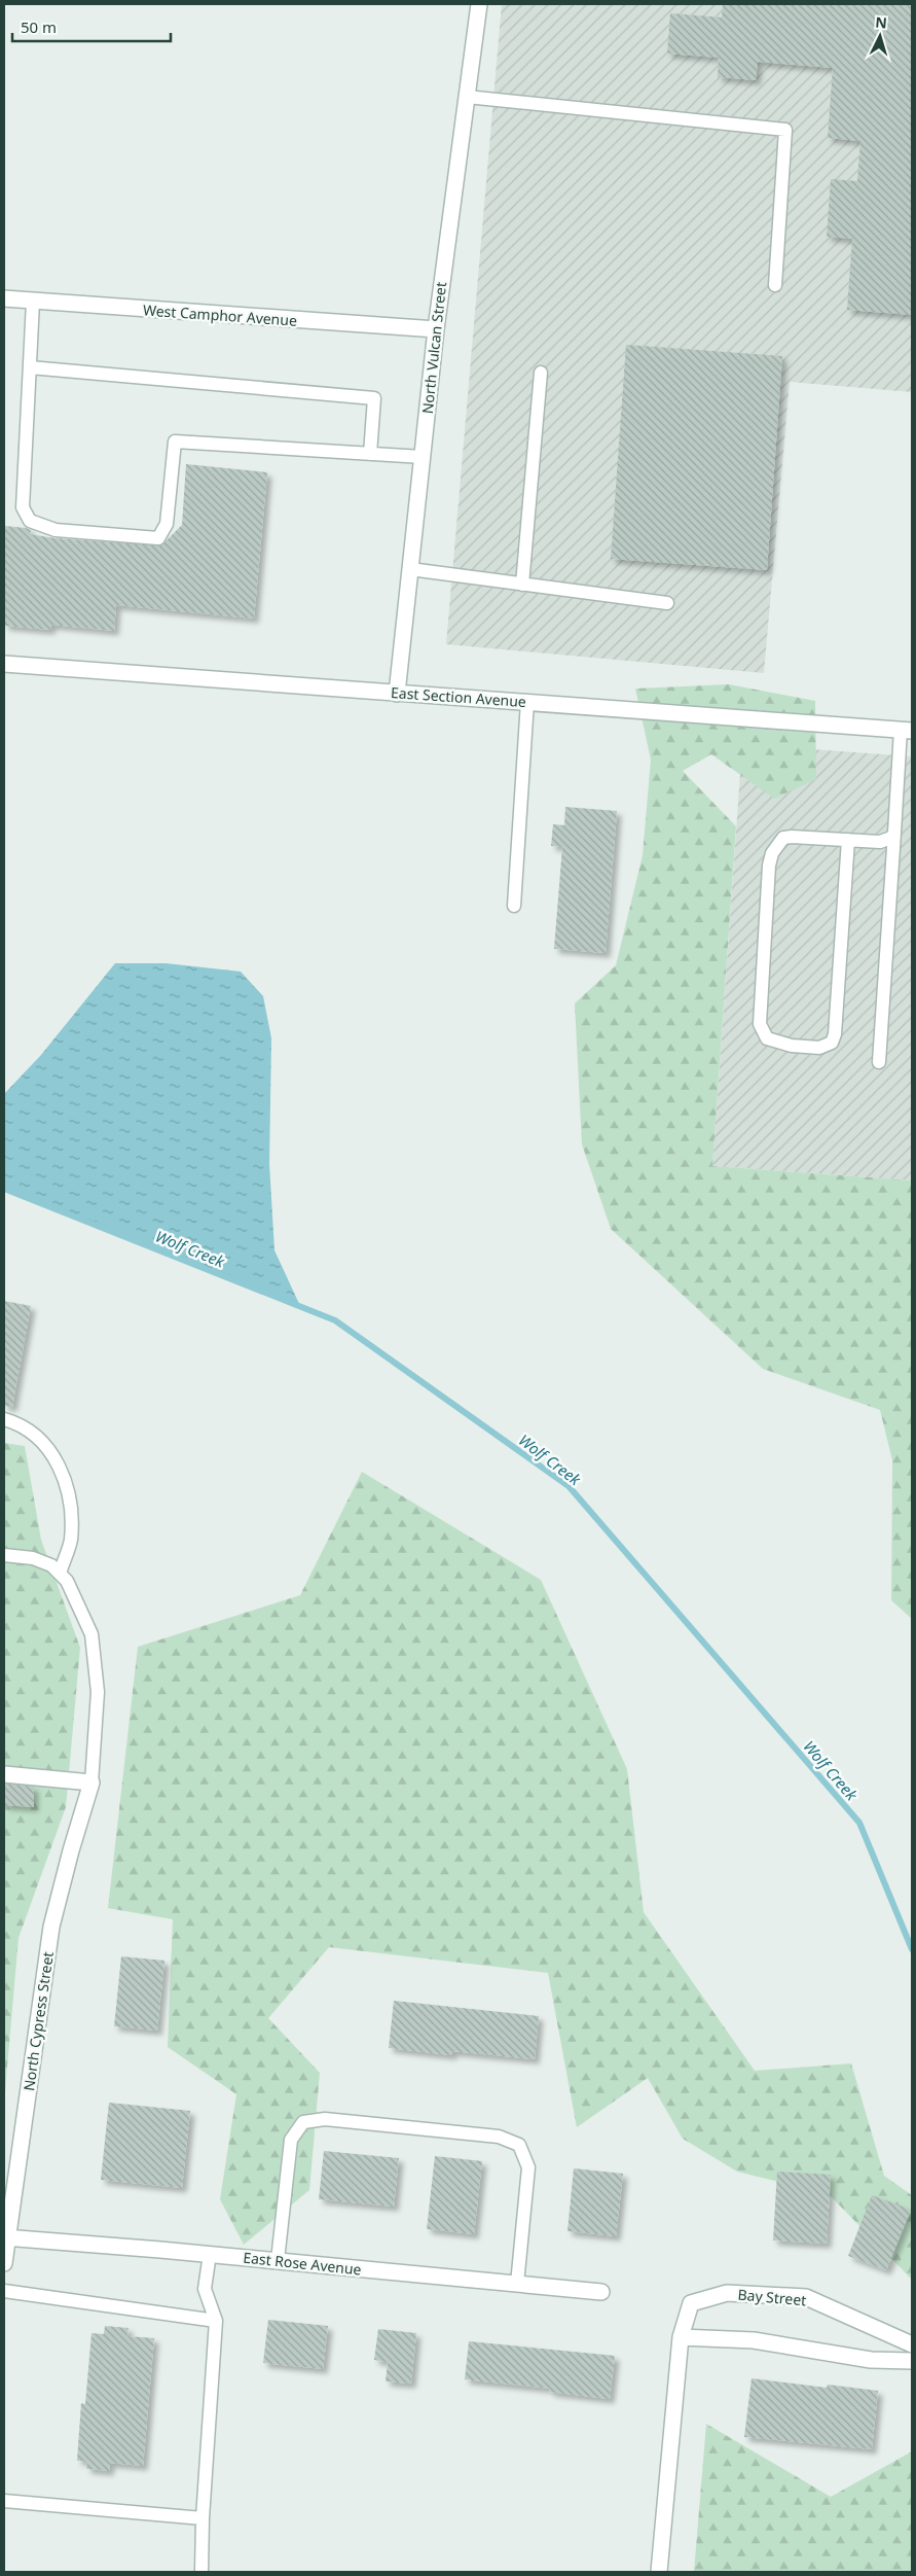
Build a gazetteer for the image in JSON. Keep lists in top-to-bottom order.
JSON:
{
  "streets": {
    "street": [
      "West Camphor Avenue",
      "North Vulcan Street",
      "East Section Avenue",
      "North Cypress Street",
      "East Rose Avenue",
      "Bay Street"
    ]
  },
  "crossings": [
    ["West Camphor Avenue", "North Vulcan Street"],
    ["North Vulcan Street", "East Section Avenue"],
    ["North Cypress Street", "East Rose Avenue"]
  ],
  "water": ["Wolf Creek"],
  "scale_bar": "50 m",
  "north": "top"
}
